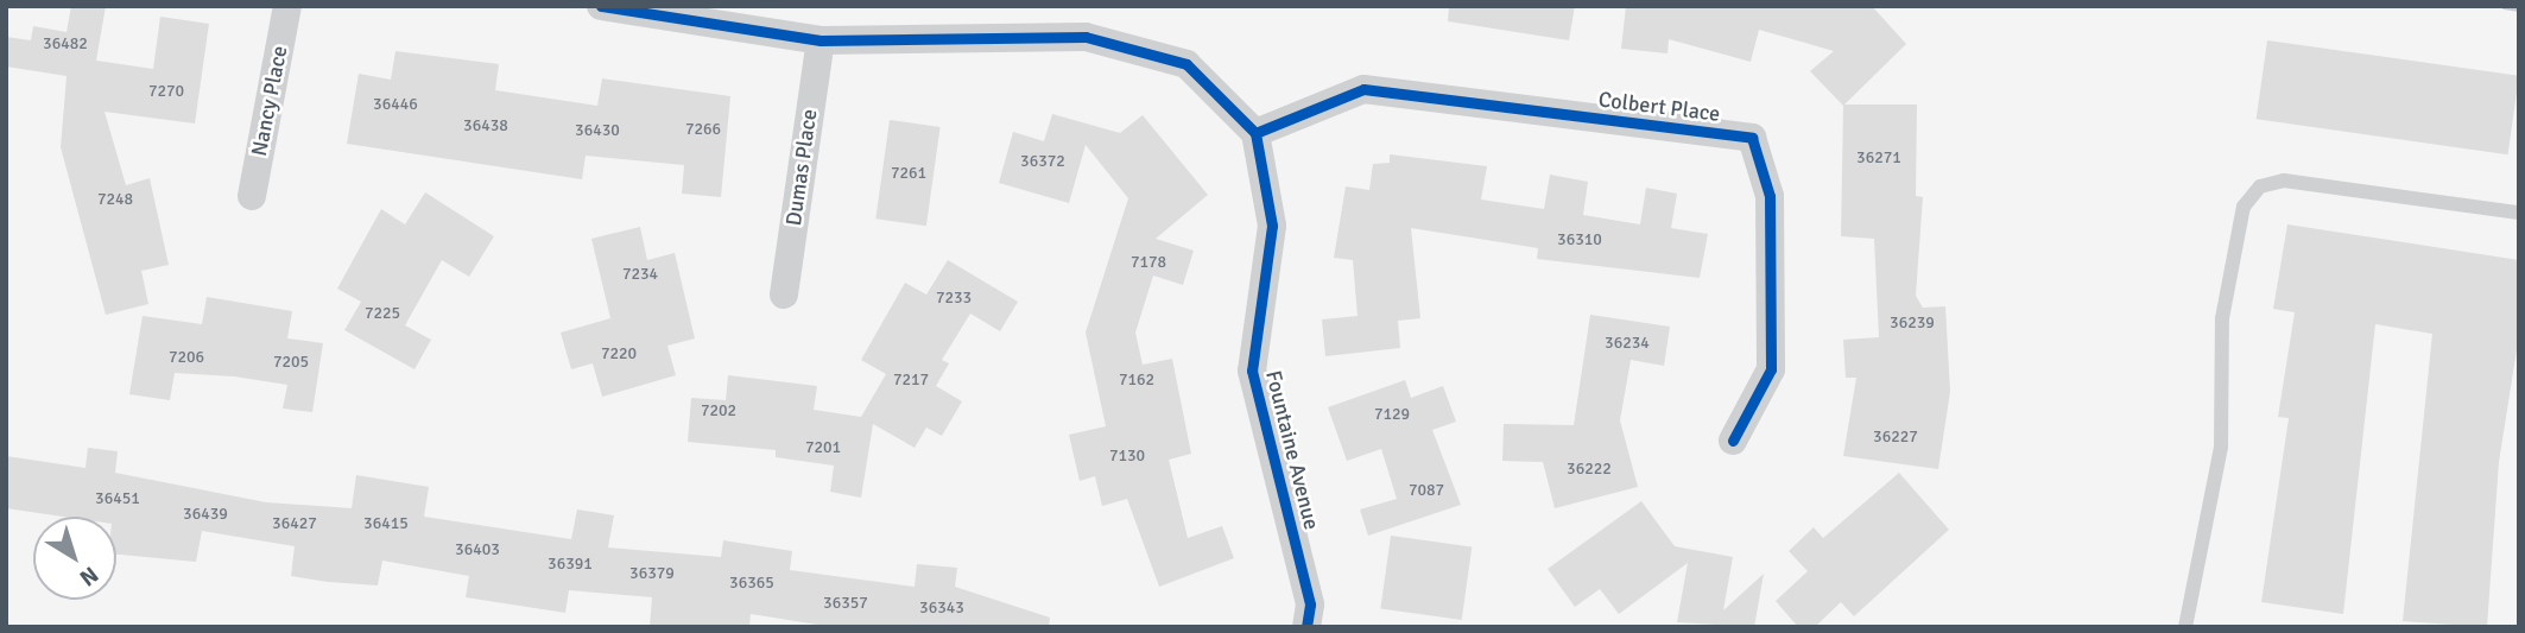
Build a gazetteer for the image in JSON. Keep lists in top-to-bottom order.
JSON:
{
  "streets": {
    "street": [
      "Nancy Place",
      "Colbert Place",
      "Dumas Place",
      "Fountaine Avenue"
    ]
  },
  "crossings": [
    ["Colbert Place", "Fountaine Avenue"]
  ],
  "house_numbers": [
    "36482",
    "7270",
    "36446",
    "36438",
    "7266",
    "36430",
    "36271",
    "36372",
    "7261",
    "7248",
    "36310",
    "7178",
    "7234",
    "7233",
    "7225",
    "36239",
    "36234",
    "7220",
    "7206",
    "7205",
    "7217",
    "7162",
    "7202",
    "7129",
    "36227",
    "7201",
    "7130",
    "36222",
    "7087",
    "36451",
    "36439",
    "36427",
    "36415",
    "36403",
    "36391",
    "36379",
    "36365",
    "36357",
    "36343"
  ],
  "north": "bottom right"
}
